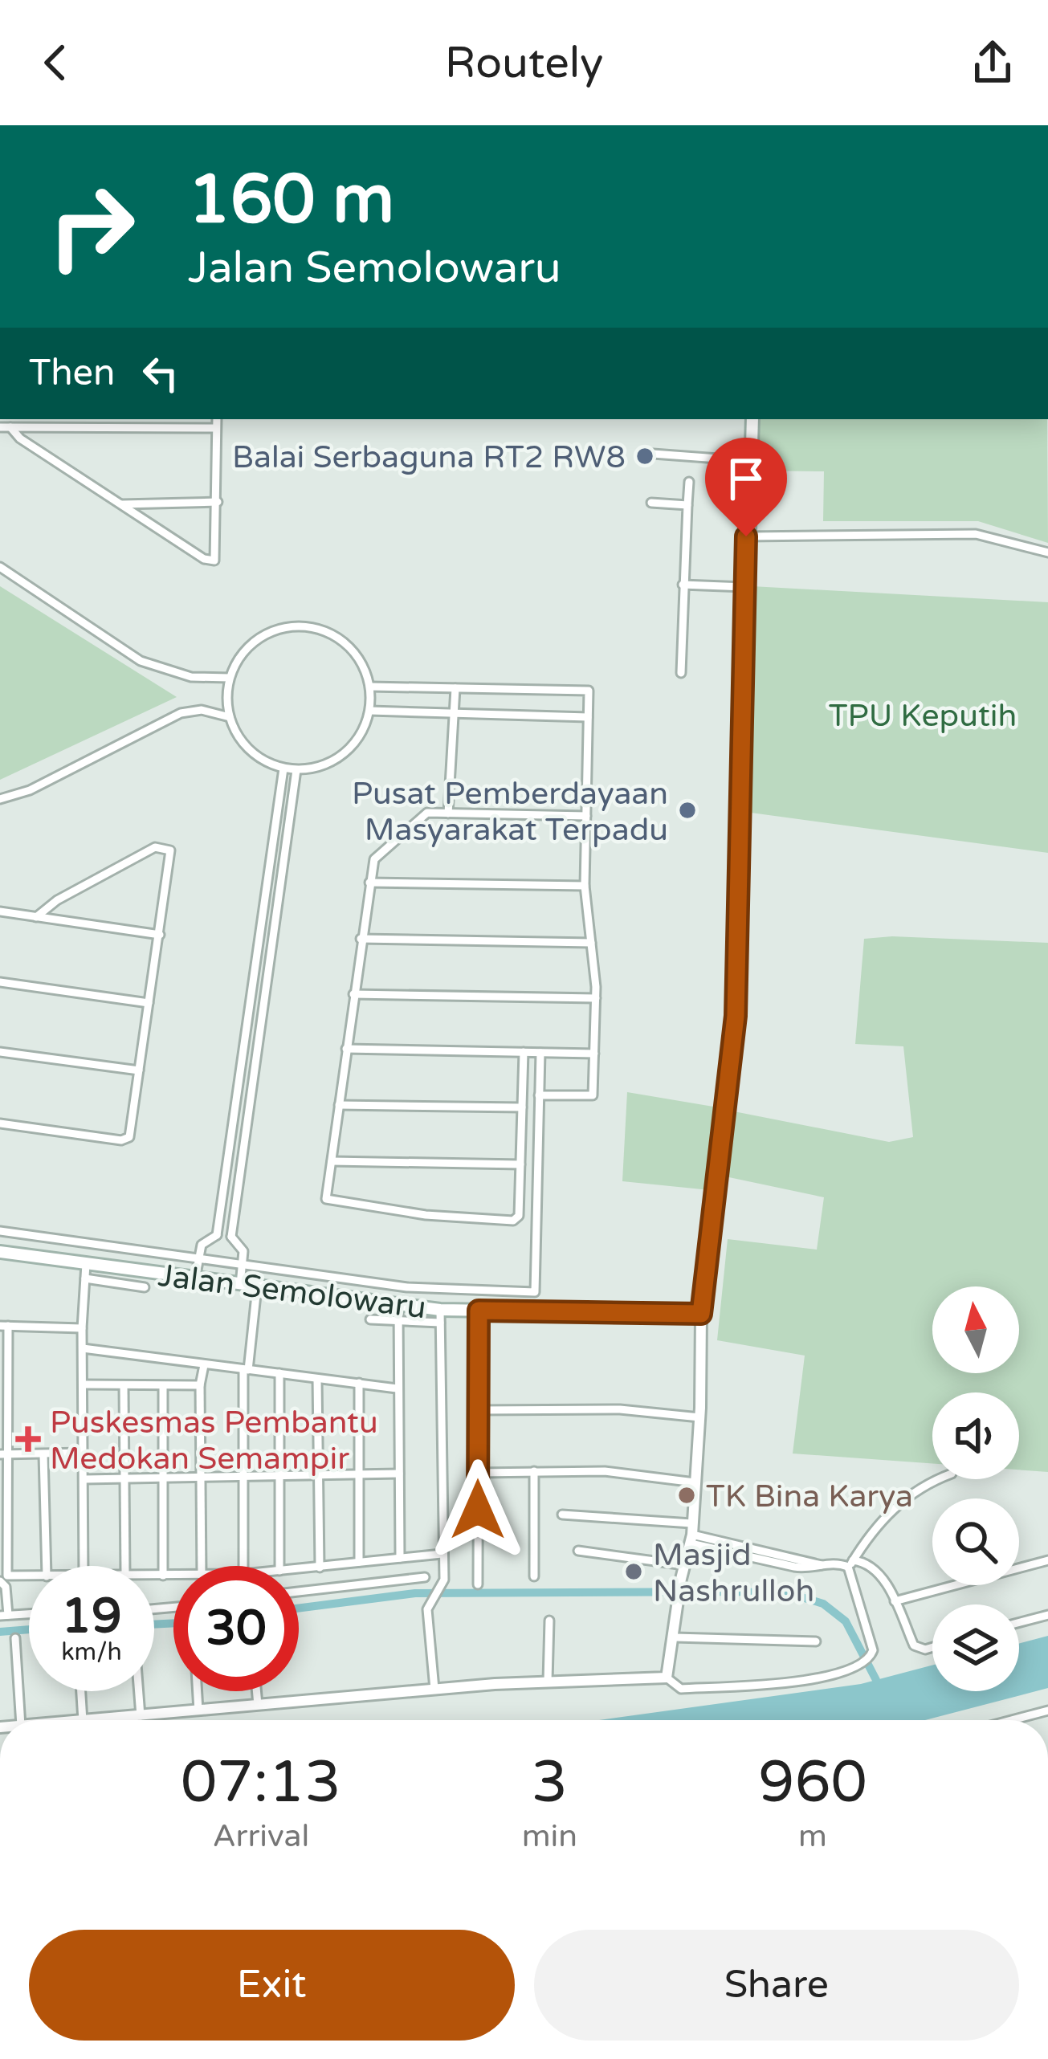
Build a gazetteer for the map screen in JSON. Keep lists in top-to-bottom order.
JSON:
{
  "streets": {
    "main road": ["Jalan Semolowaru"]
  },
  "parks": ["TPU Keputih"],
  "places": {
    "other": [
      "Balai Serbaguna RT2 RW8",
      "Pusat Pemberdayaan Masyarakat Terpadu",
      "TK Bina Karya",
      "Masjid Nashrulloh"
    ],
    "health": ["Puskesmas Pembantu Medokan Semampir"]
  },
  "north": "top",
  "page": {
    "header": "Routely",
    "turn": ["160 m", "Jalan Semolowaru"],
    "then": "Then",
    "speed": "19 km/h",
    "limit": "30",
    "eta": [
      "07:13",
      "Arrival",
      "3",
      "min",
      "960",
      "m"
    ],
    "buttons": ["Exit", "Share"]
  }
}
